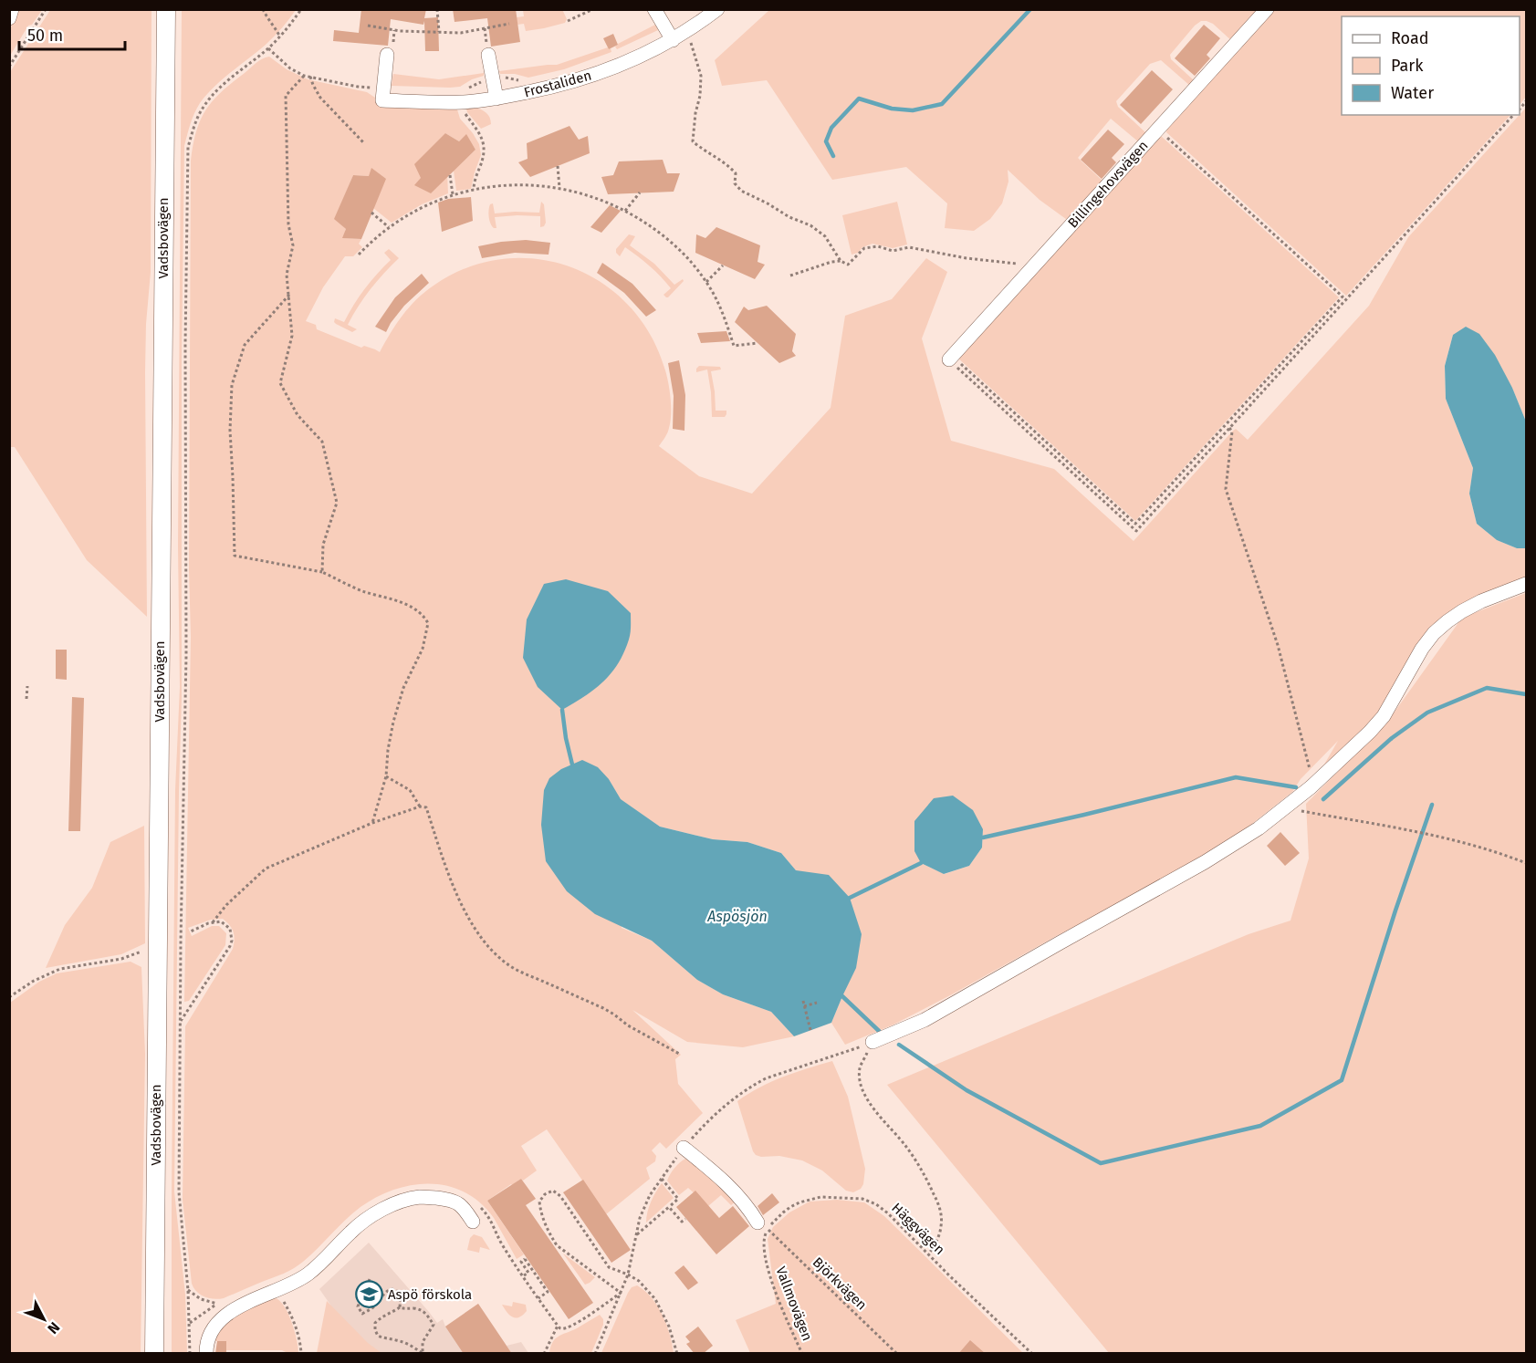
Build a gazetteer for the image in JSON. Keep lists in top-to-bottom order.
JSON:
{
  "streets": {
    "main road": ["Vadsbovägen"],
    "street": ["Frostaliden", "Billingehovsvägen"],
    "path": ["Häggvägen", "Björkvägen", "Vallmovägen"]
  },
  "crossings": [
    ["Häggvägen", "Björkvägen"],
    ["Häggvägen", "Vallmovägen"],
    ["Björkvägen", "Vallmovägen"]
  ],
  "water": ["Aspösjön"],
  "places": {
    "school or university": ["Aspö förskola"]
  },
  "legend": ["Road", "Park", "Water"],
  "scale_bar": "50 m",
  "north": "bottom right"
}
